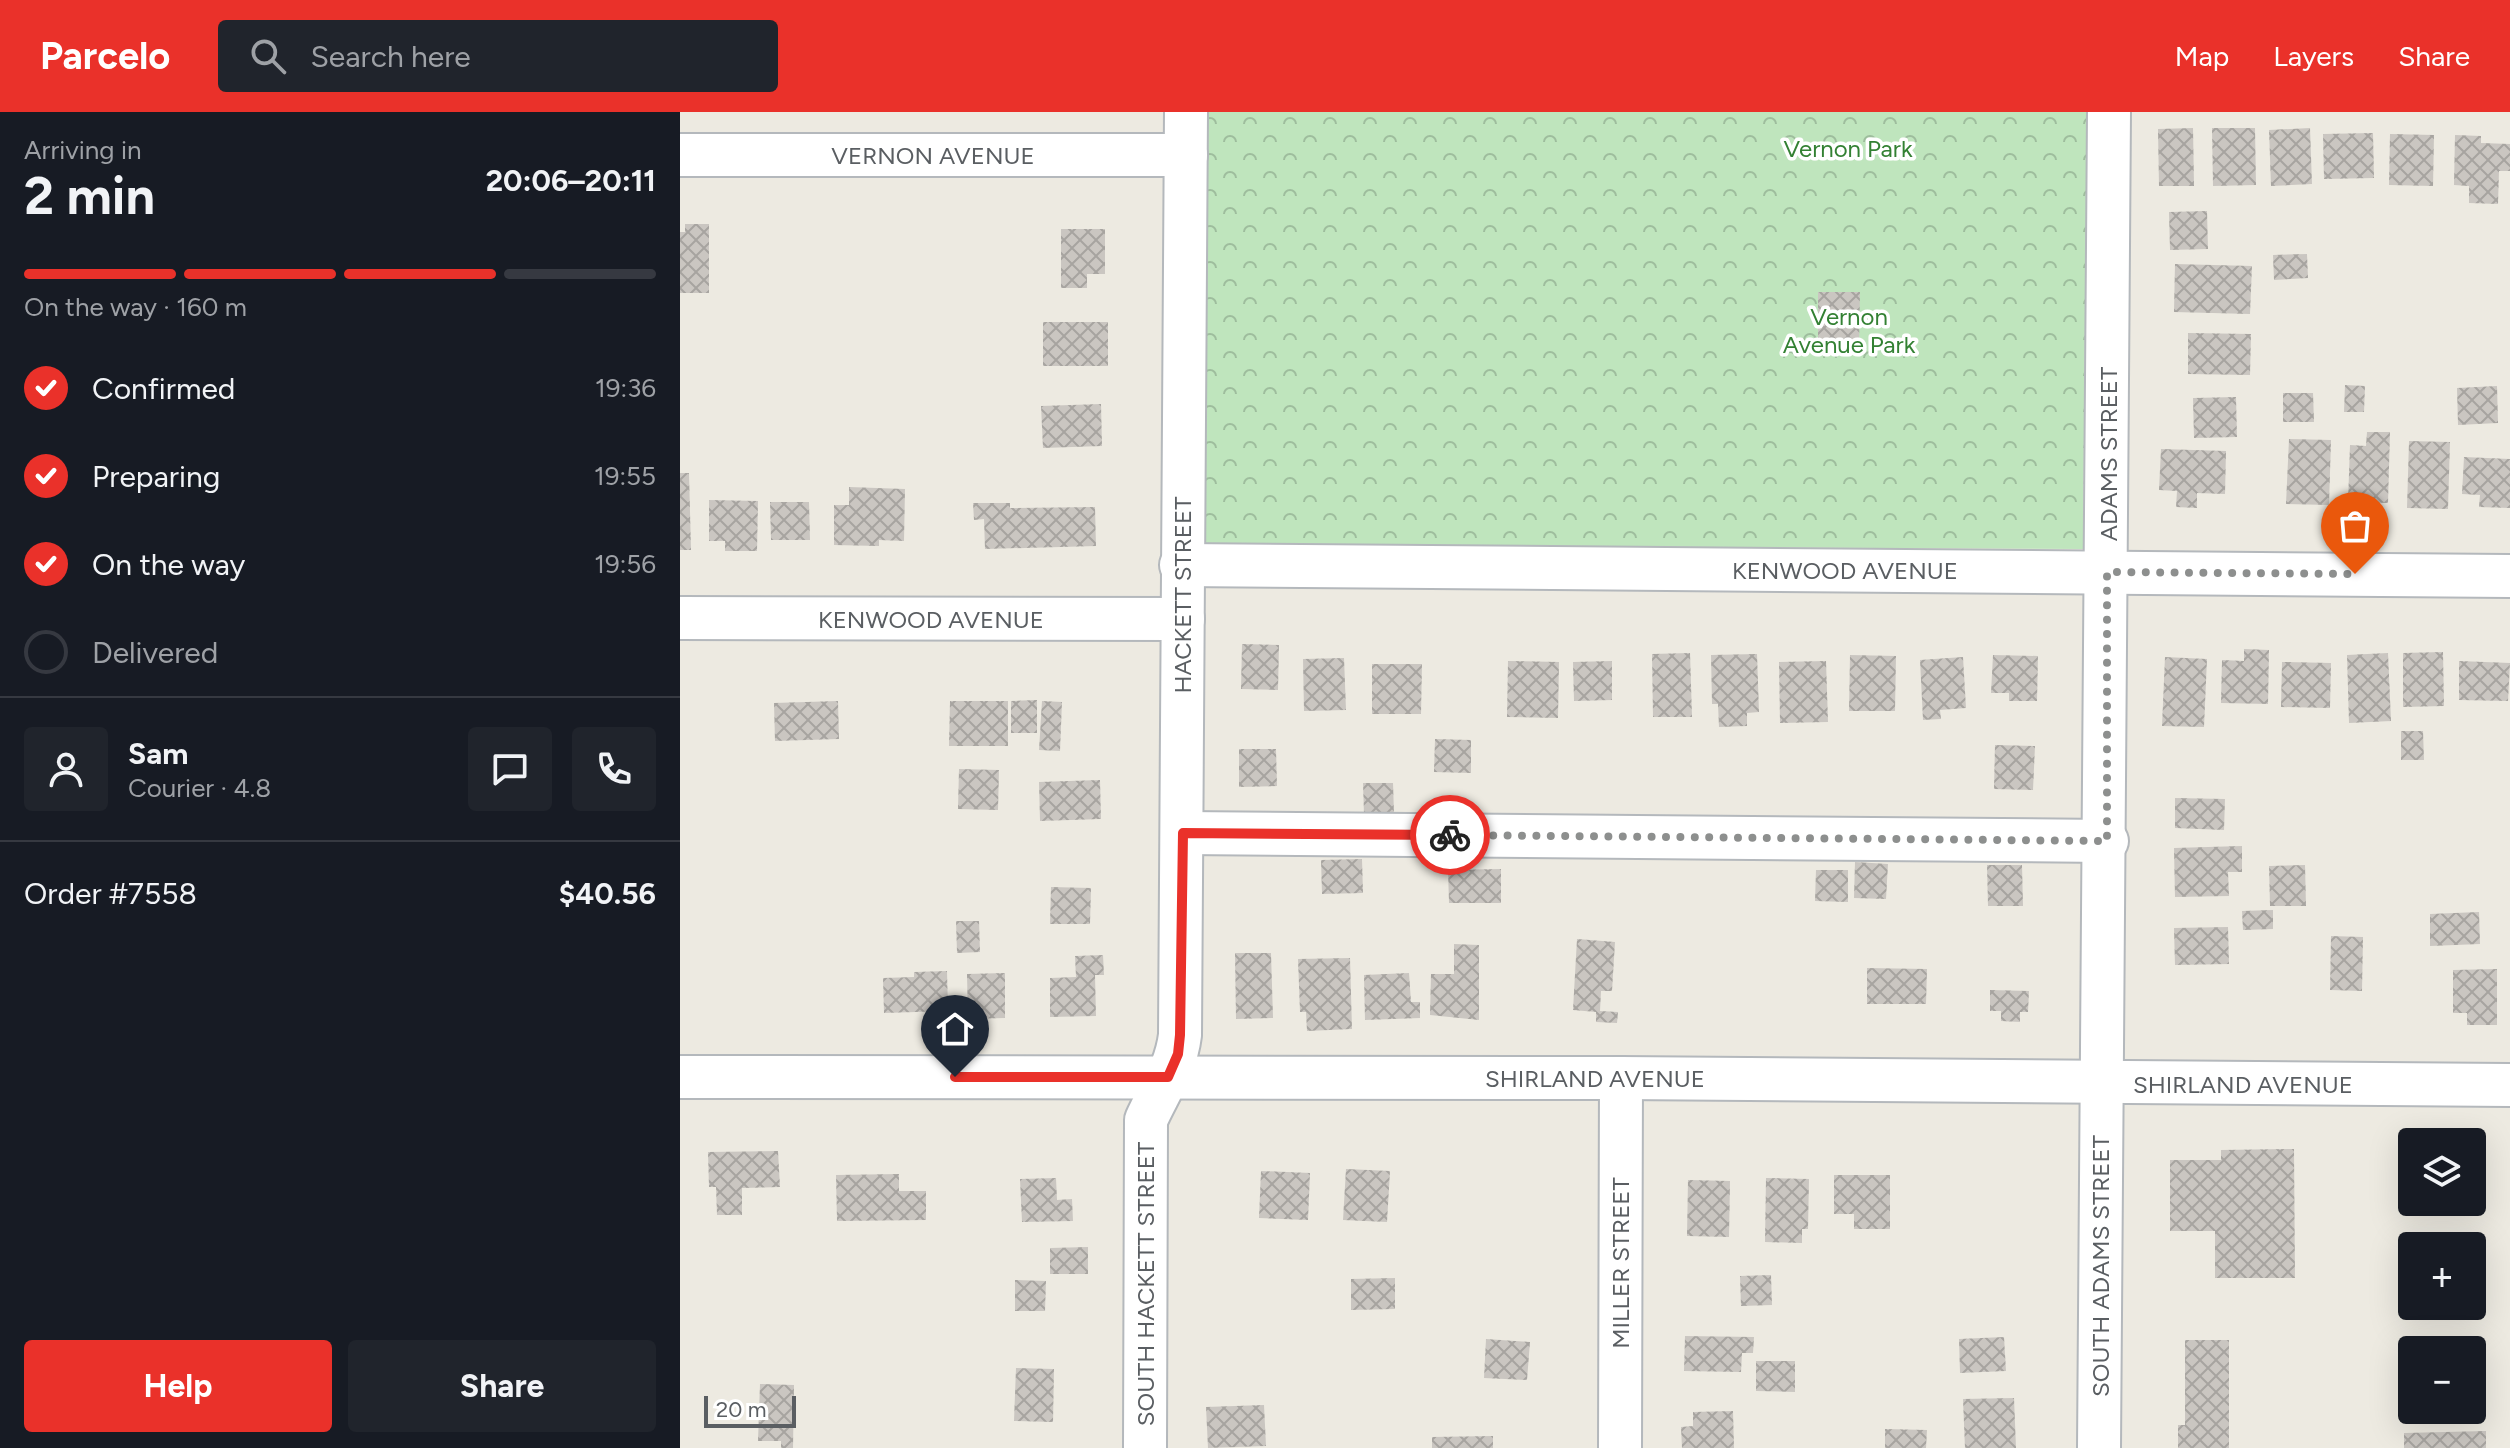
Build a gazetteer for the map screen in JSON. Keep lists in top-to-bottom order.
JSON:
{
  "streets": {
    "street": [
      "VERNON AVENUE",
      "ADAMS STREET",
      "KENWOOD AVENUE",
      "HACKETT STREET",
      "SHIRLAND AVENUE",
      "MILLER STREET",
      "SOUTH ADAMS STREET",
      "SOUTH HACKETT STREET"
    ]
  },
  "crossings": [
    ["VERNON AVENUE", "HACKETT STREET"],
    ["ADAMS STREET", "KENWOOD AVENUE"],
    ["ADAMS STREET", "SHIRLAND AVENUE"],
    ["ADAMS STREET", "SOUTH ADAMS STREET"],
    ["KENWOOD AVENUE", "HACKETT STREET"],
    ["HACKETT STREET", "SHIRLAND AVENUE"],
    ["HACKETT STREET", "SOUTH HACKETT STREET"],
    ["SHIRLAND AVENUE", "MILLER STREET"],
    ["SHIRLAND AVENUE", "SOUTH ADAMS STREET"],
    ["SHIRLAND AVENUE", "SOUTH HACKETT STREET"]
  ],
  "parks": ["Vernon Park", "Vernon Avenue Park"],
  "scale_bar": "20 m",
  "page": {
    "header": "Parcelo",
    "search": "Search here",
    "nav": ["Map", "Layers", "Share"],
    "heading": ["2 min", "Arriving in", "20:06–20:11"],
    "panel": [
      "Sam",
      "Courier · 4.8",
      "Order #7558",
      "$40.56"
    ],
    "bar": "On the way · 160 m",
    "list": [
      ["Confirmed", "19:36"],
      ["Preparing", "19:55"],
      ["On the way", "19:56"],
      "Delivered"
    ],
    "map_buttons": ["+", "−"],
    "buttons": ["Help", "Share"],
    "scale": "20 m"
  }
}
